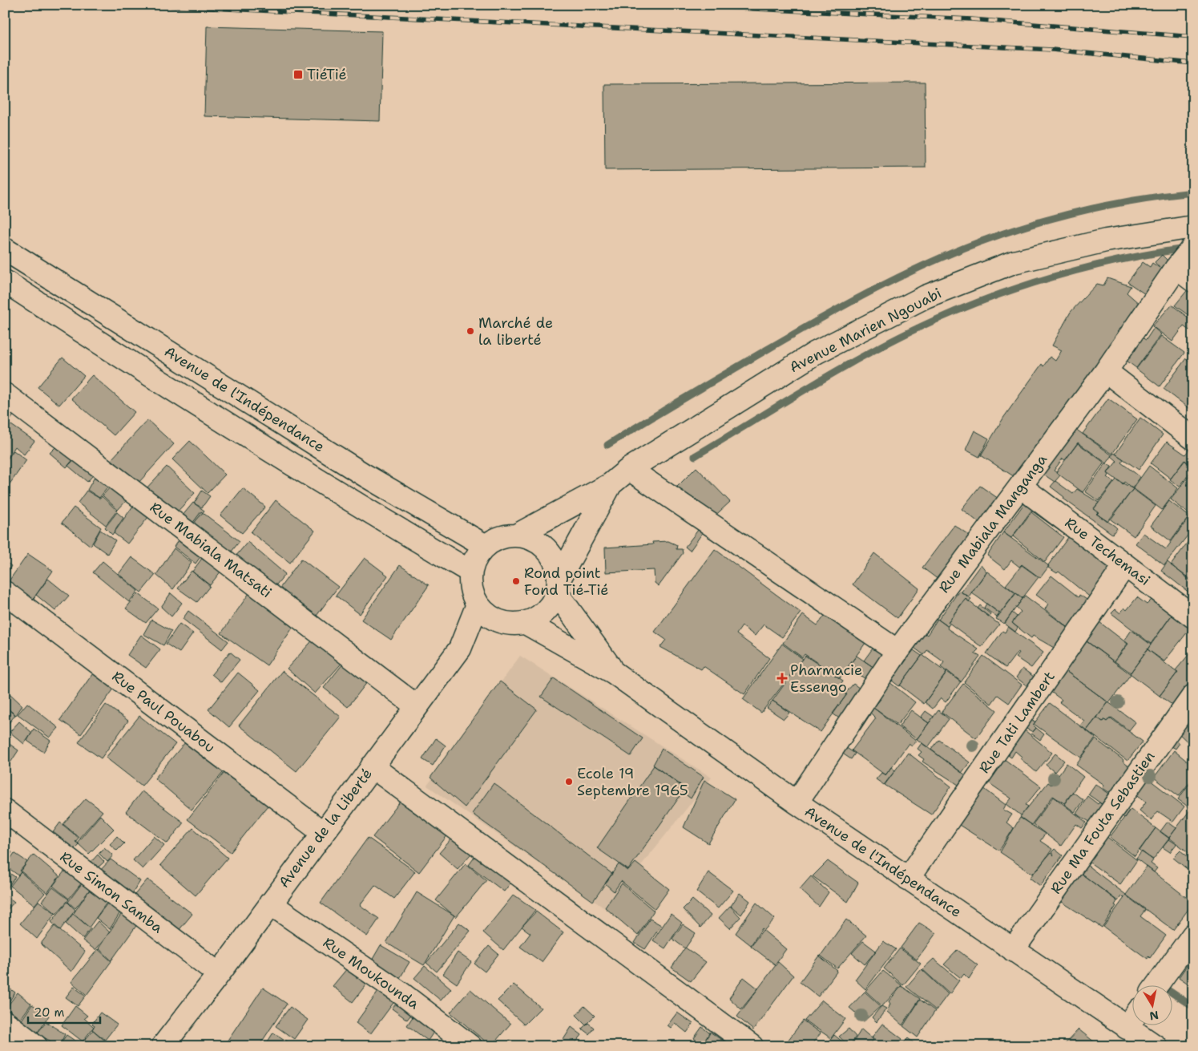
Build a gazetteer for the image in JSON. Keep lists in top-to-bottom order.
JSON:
{
  "streets": {
    "street": [
      "Avenue Marien Ngouabi",
      "Avenue de l'Indépendance",
      "Rue Mabiala Manganga",
      "Rue Mabiala Matsati",
      "Rue Techemasi",
      "Rue Paul Pouabou",
      "Rue Tati Lambert",
      "Rue Ma Fouta Sebastien",
      "Avenue de la Liberté",
      "Rue Simon Samba",
      "Rue Moukounda"
    ]
  },
  "crossings": [
    ["Avenue Marien Ngouabi", "Avenue de l'Indépendance"],
    ["Avenue Marien Ngouabi", "Avenue de la Liberté"],
    ["Avenue de l'Indépendance", "Rue Mabiala Manganga"],
    ["Avenue de l'Indépendance", "Rue Tati Lambert"],
    ["Avenue de l'Indépendance", "Rue Ma Fouta Sebastien"],
    ["Avenue de l'Indépendance", "Avenue de la Liberté"],
    ["Rue Mabiala Manganga", "Rue Techemasi"],
    ["Rue Mabiala Matsati", "Avenue de la Liberté"],
    ["Rue Techemasi", "Rue Tati Lambert"],
    ["Rue Paul Pouabou", "Avenue de la Liberté"],
    ["Avenue de la Liberté", "Rue Simon Samba"],
    ["Avenue de la Liberté", "Rue Moukounda"]
  ],
  "places": {
    "transit": ["TiéTié"],
    "other": ["Marché de la liberté", "Rond point Fond Tié-Tié", "Ecole 19 Septembre 1965"],
    "health": ["Pharmacie Essengo"]
  },
  "scale_bar": "20 m",
  "north": "bottom"
}
